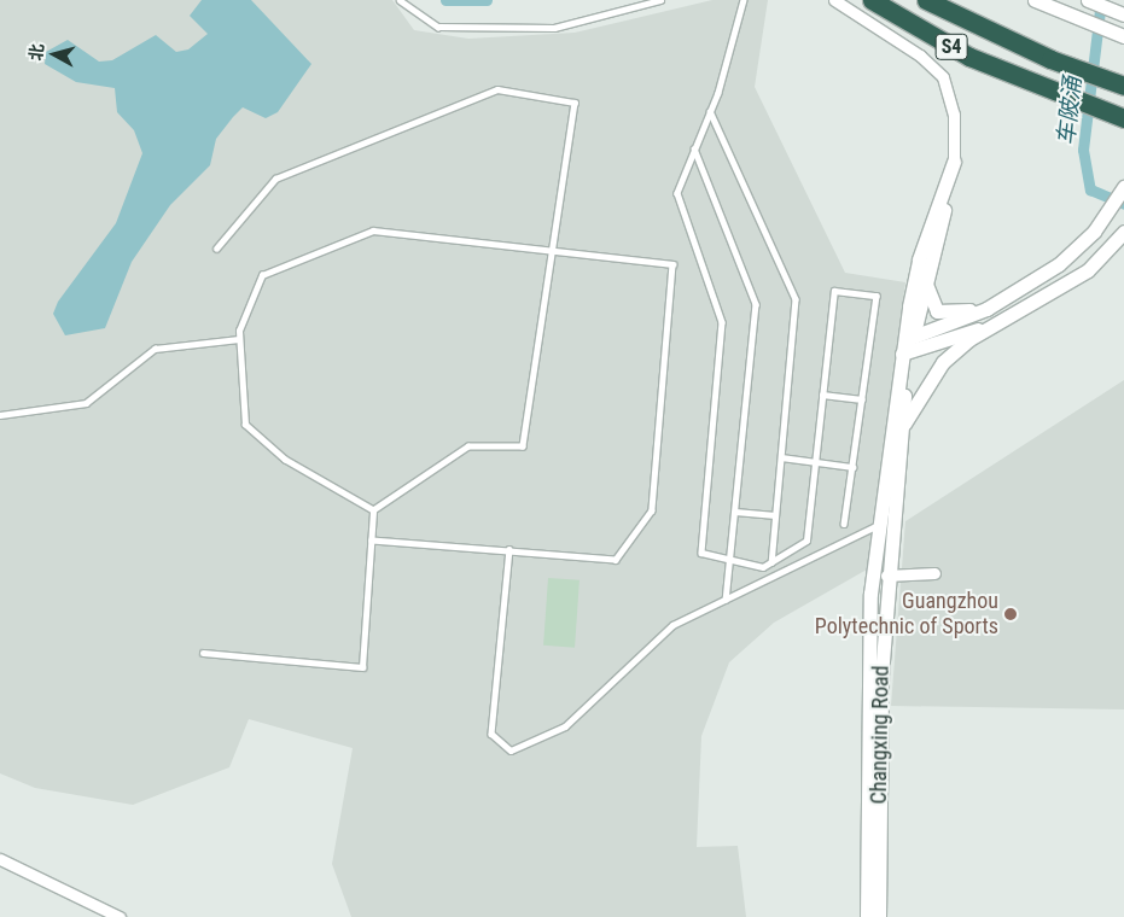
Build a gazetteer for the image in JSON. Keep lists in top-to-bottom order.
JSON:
{
  "streets": {
    "highway": ["S4"],
    "street": ["Changxing Road"]
  },
  "water": ["车陂涌"],
  "places": ["Guangzhou Polytechnic of Sports"],
  "north": "left"
}
